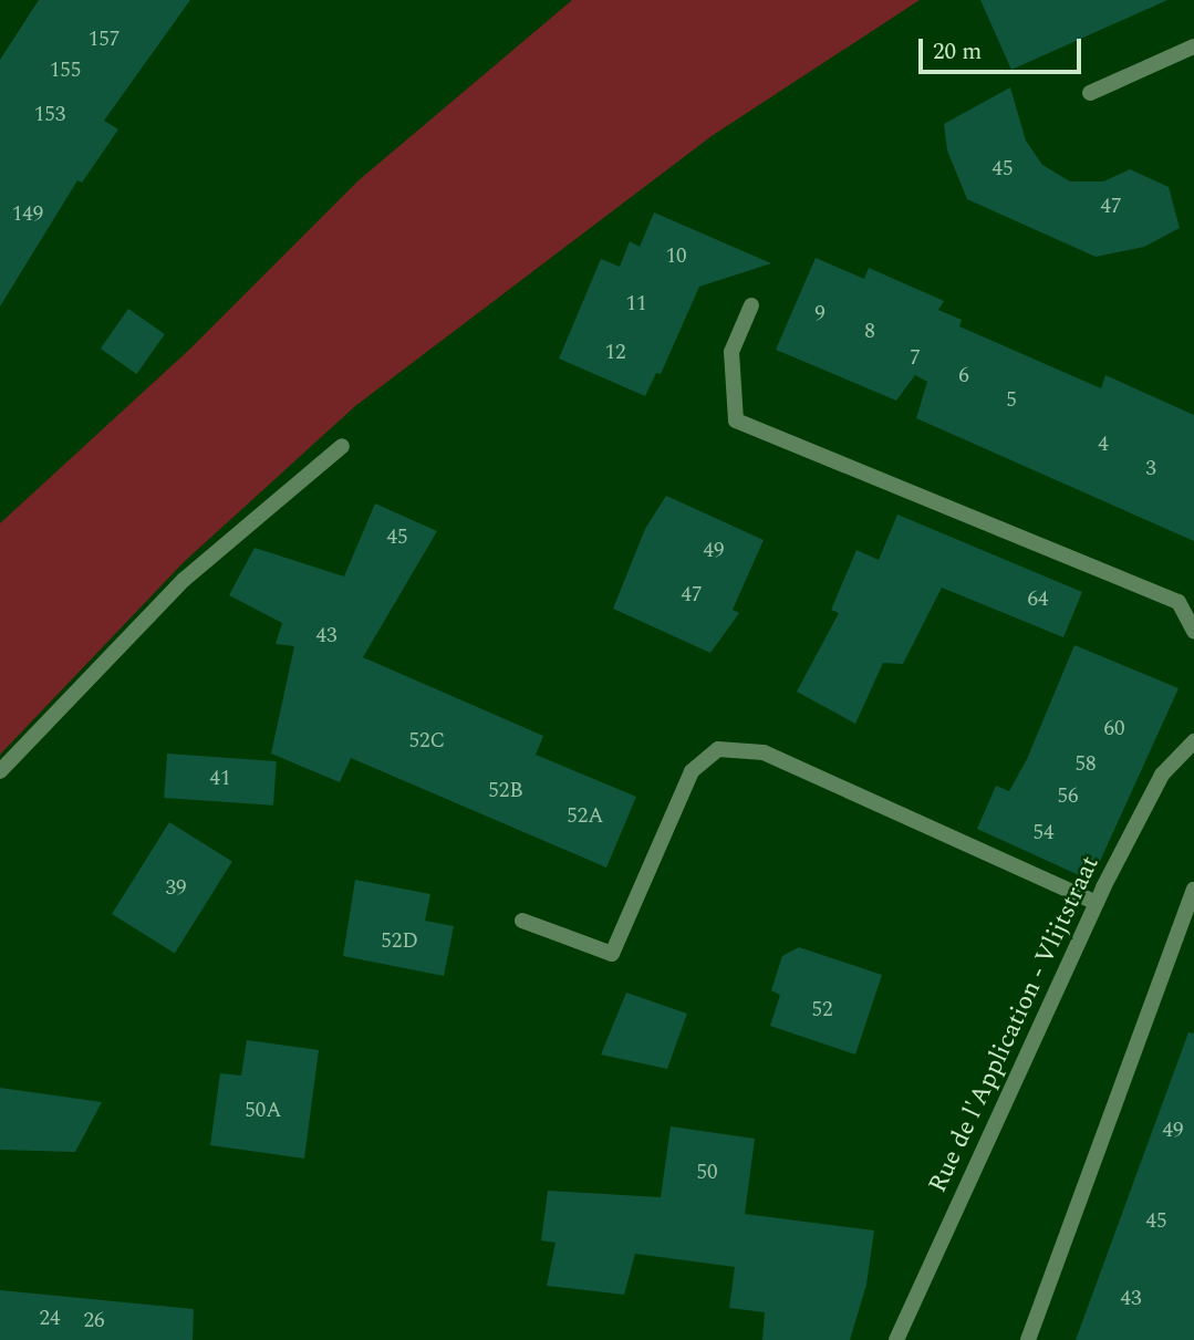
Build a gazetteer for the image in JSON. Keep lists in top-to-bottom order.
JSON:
{
  "streets": {
    "street": ["Rue de l'Application - Vlijtstraat"]
  },
  "house_numbers": [
    "157",
    "155",
    "153",
    "45",
    "47",
    "149",
    "10",
    "11",
    "9",
    "8",
    "12",
    "7",
    "6",
    "5",
    "4",
    "3",
    "45",
    "49",
    "47",
    "64",
    "43",
    "60",
    "52C",
    "58",
    "41",
    "52B",
    "56",
    "52A",
    "54",
    "39",
    "52D",
    "52",
    "50A",
    "49",
    "50",
    "45",
    "43",
    "24",
    "26"
  ],
  "scale_bar": "20 m"
}
